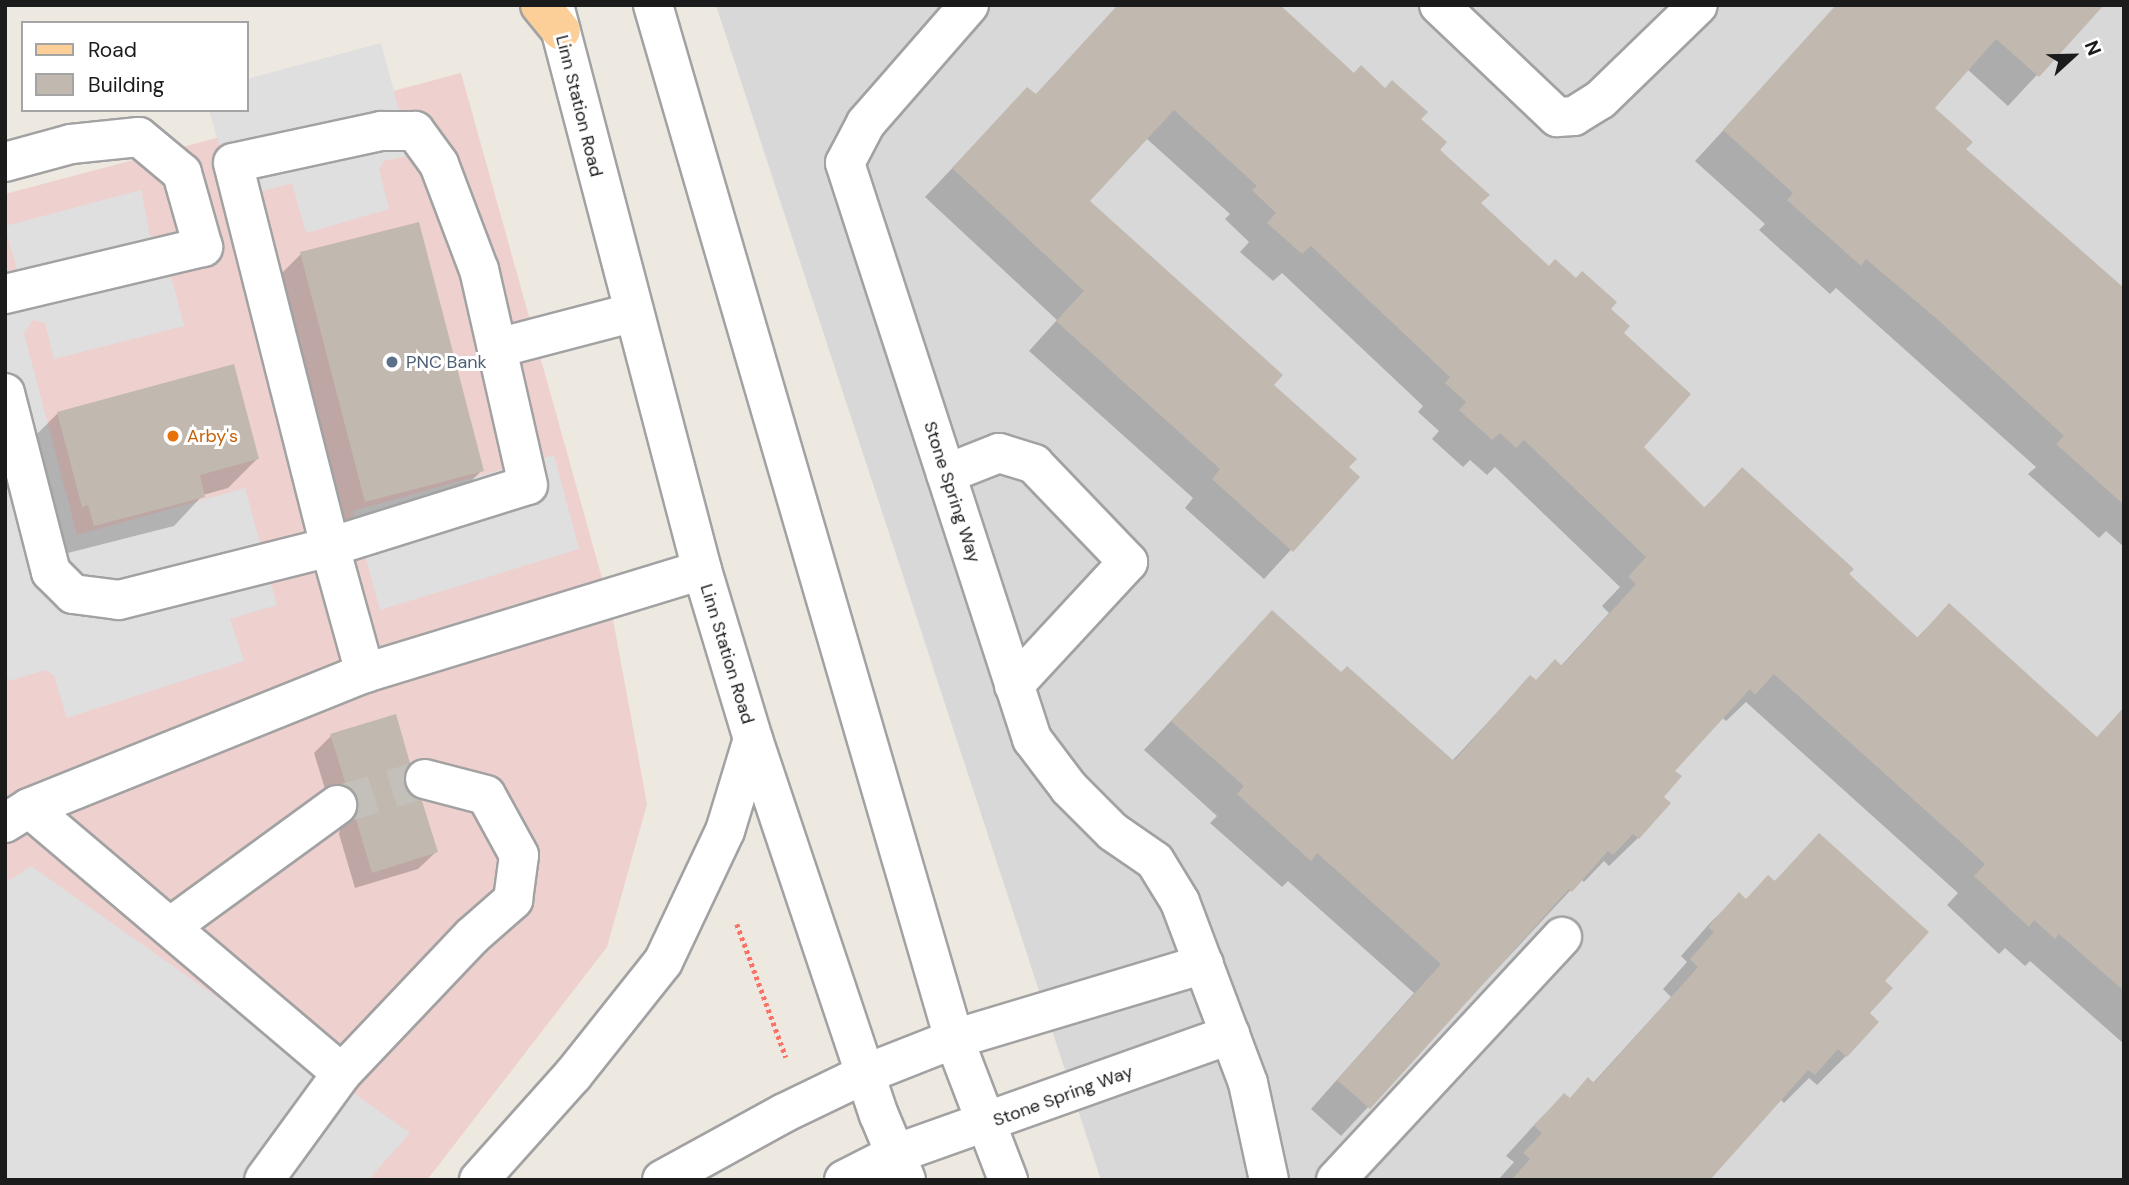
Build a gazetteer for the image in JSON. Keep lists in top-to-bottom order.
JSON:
{
  "streets": {
    "street": ["Linn Station Road", "Stone Spring Way"]
  },
  "crossings": [
    ["Linn Station Road", "Stone Spring Way"]
  ],
  "places": ["PNC Bank", "Arby's"],
  "legend": ["Road", "Building"],
  "north": "right"
}
